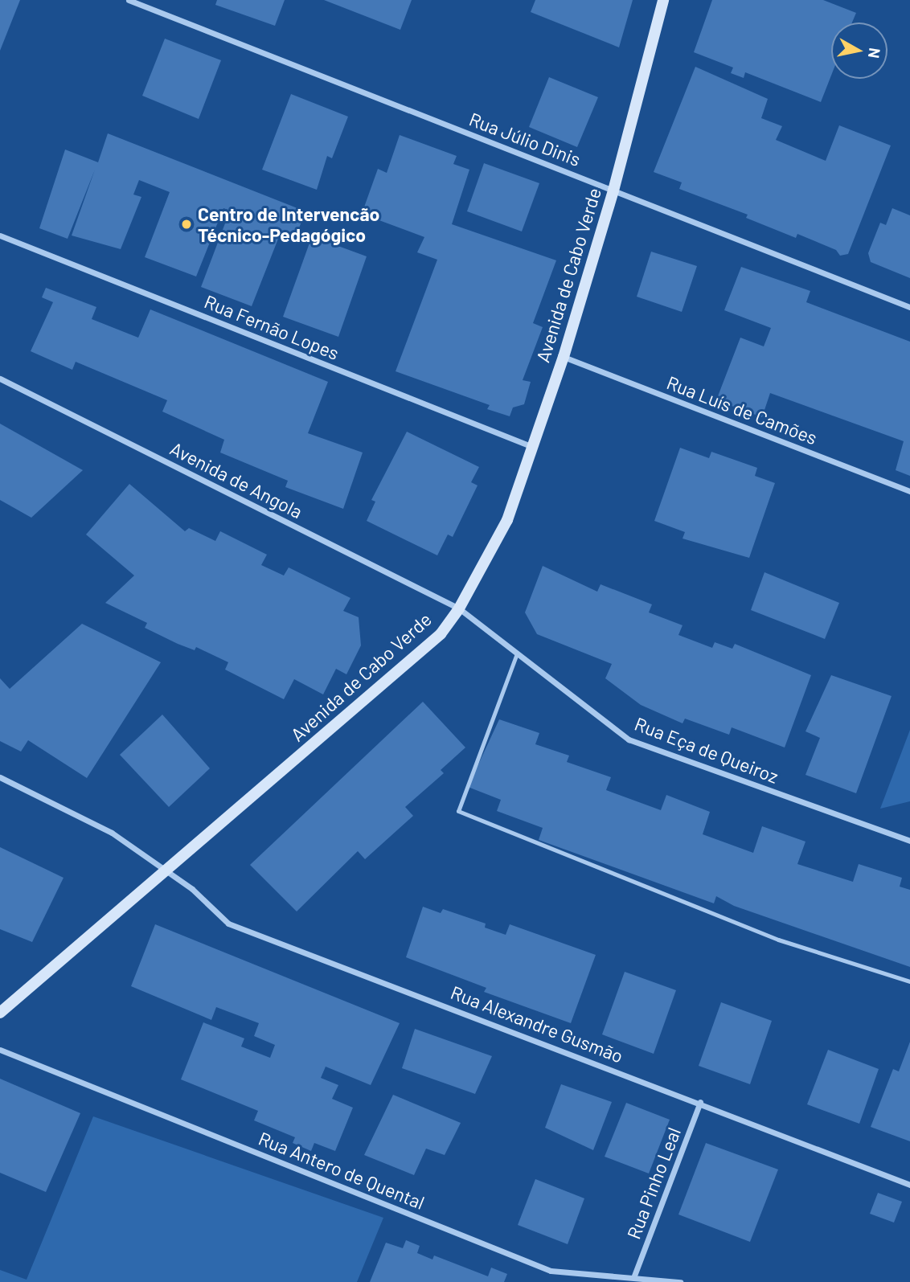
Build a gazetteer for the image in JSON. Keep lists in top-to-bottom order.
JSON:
{
  "streets": {
    "street": [
      "Rua Júlio Dinis",
      "Avenida de Cabo Verde",
      "Rua Fernão Lopes",
      "Rua Luís de Camões",
      "Avenida de Angola",
      "Rua Eça de Queiroz",
      "Rua Alexandre Gusmão",
      "Rua Antero de Quental",
      "Rua Pinho Leal"
    ]
  },
  "crossings": [
    ["Rua Júlio Dinis", "Avenida de Cabo Verde"],
    ["Avenida de Cabo Verde", "Rua Fernão Lopes"],
    ["Avenida de Cabo Verde", "Rua Luís de Camões"],
    ["Avenida de Cabo Verde", "Avenida de Angola"],
    ["Avenida de Cabo Verde", "Rua Eça de Queiroz"],
    ["Avenida de Cabo Verde", "Rua Alexandre Gusmão"],
    ["Avenida de Angola", "Rua Eça de Queiroz"],
    ["Rua Alexandre Gusmão", "Rua Pinho Leal"],
    ["Rua Antero de Quental", "Rua Pinho Leal"]
  ],
  "places": ["Centro de Intervencão Técnico-Pedagógico"],
  "north": "right"
}
